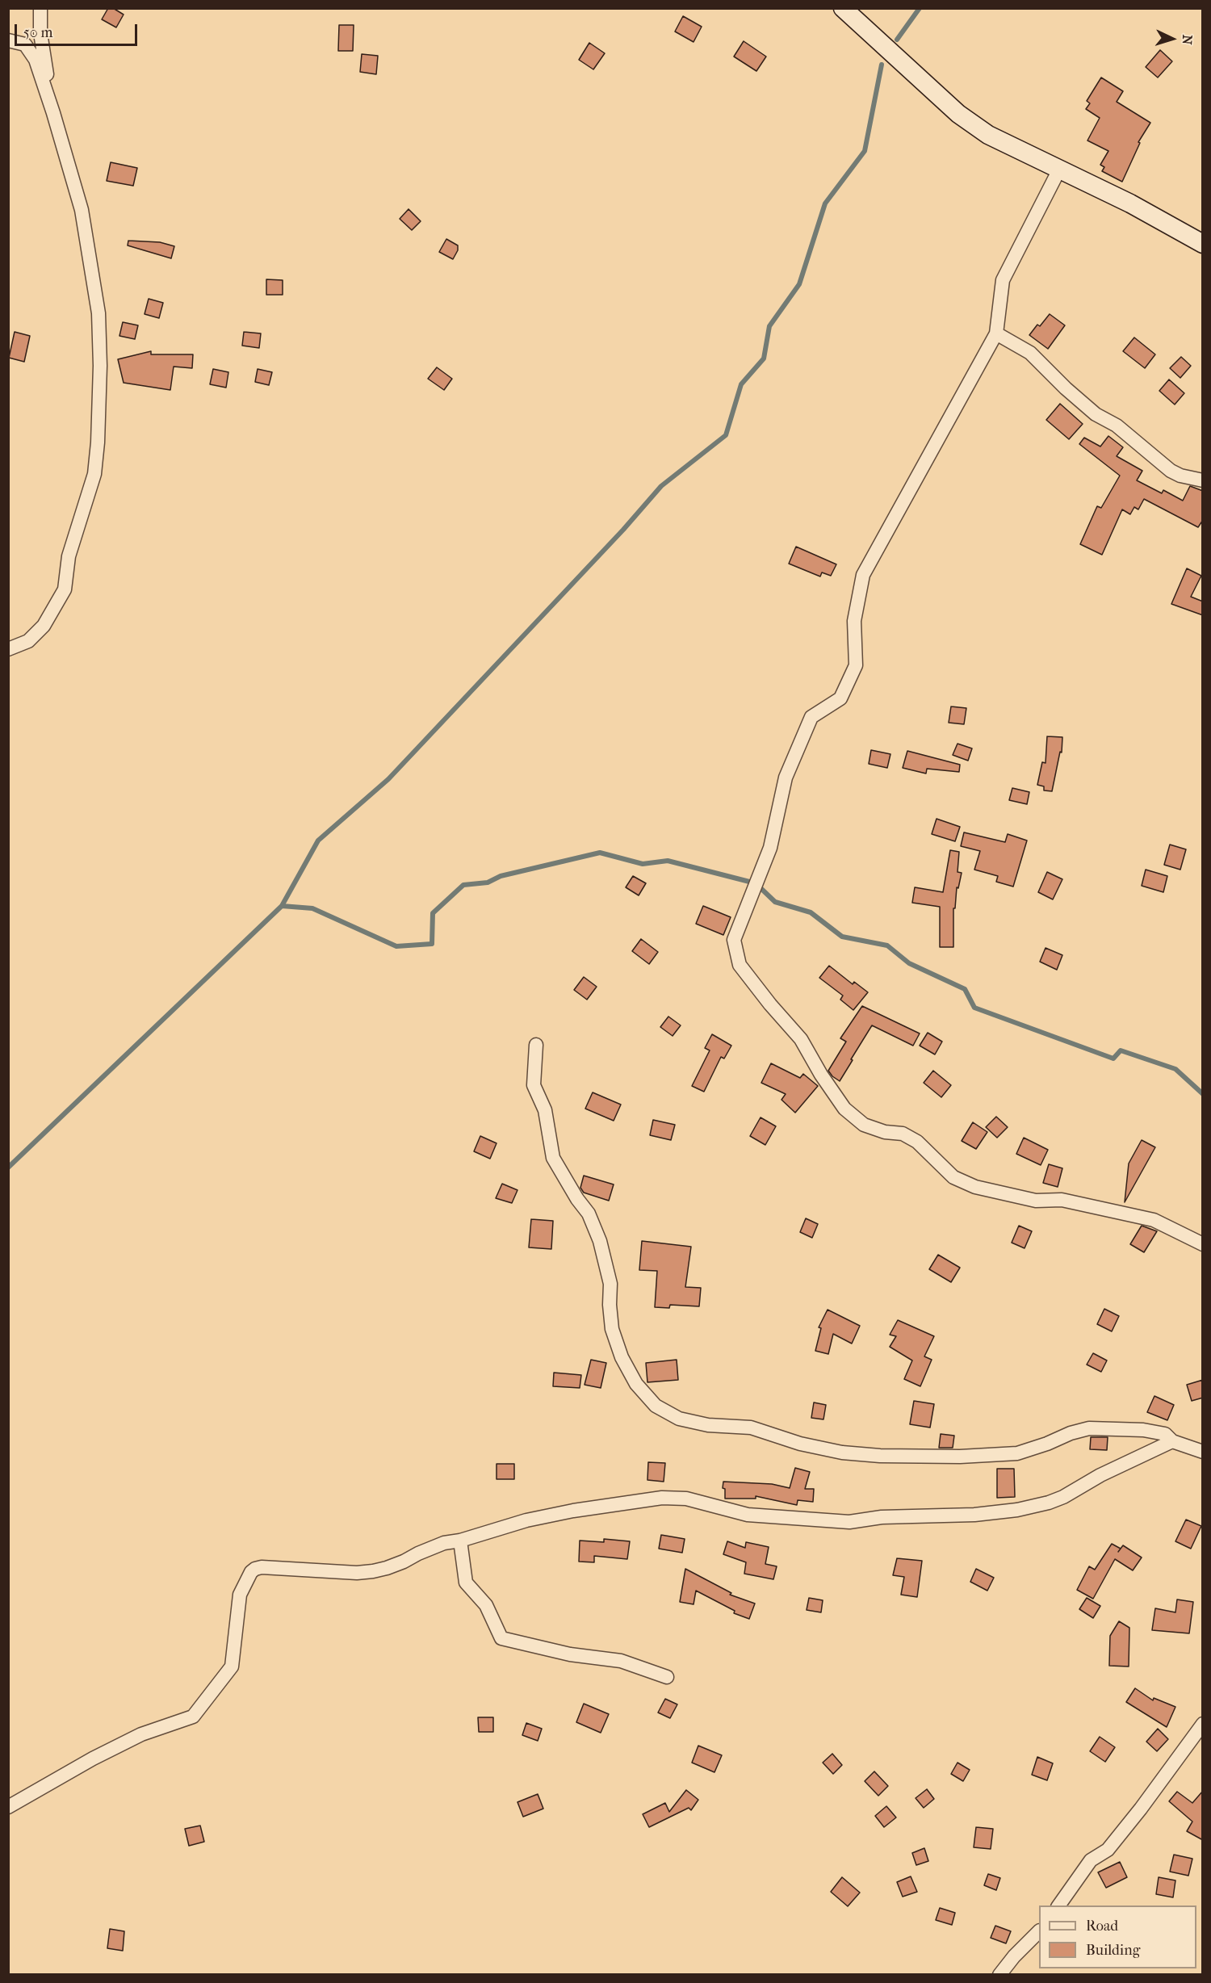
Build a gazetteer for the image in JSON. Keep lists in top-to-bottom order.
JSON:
{
  "legend": ["Road", "Building"],
  "scale_bar": "50 m",
  "north": "right"
}
